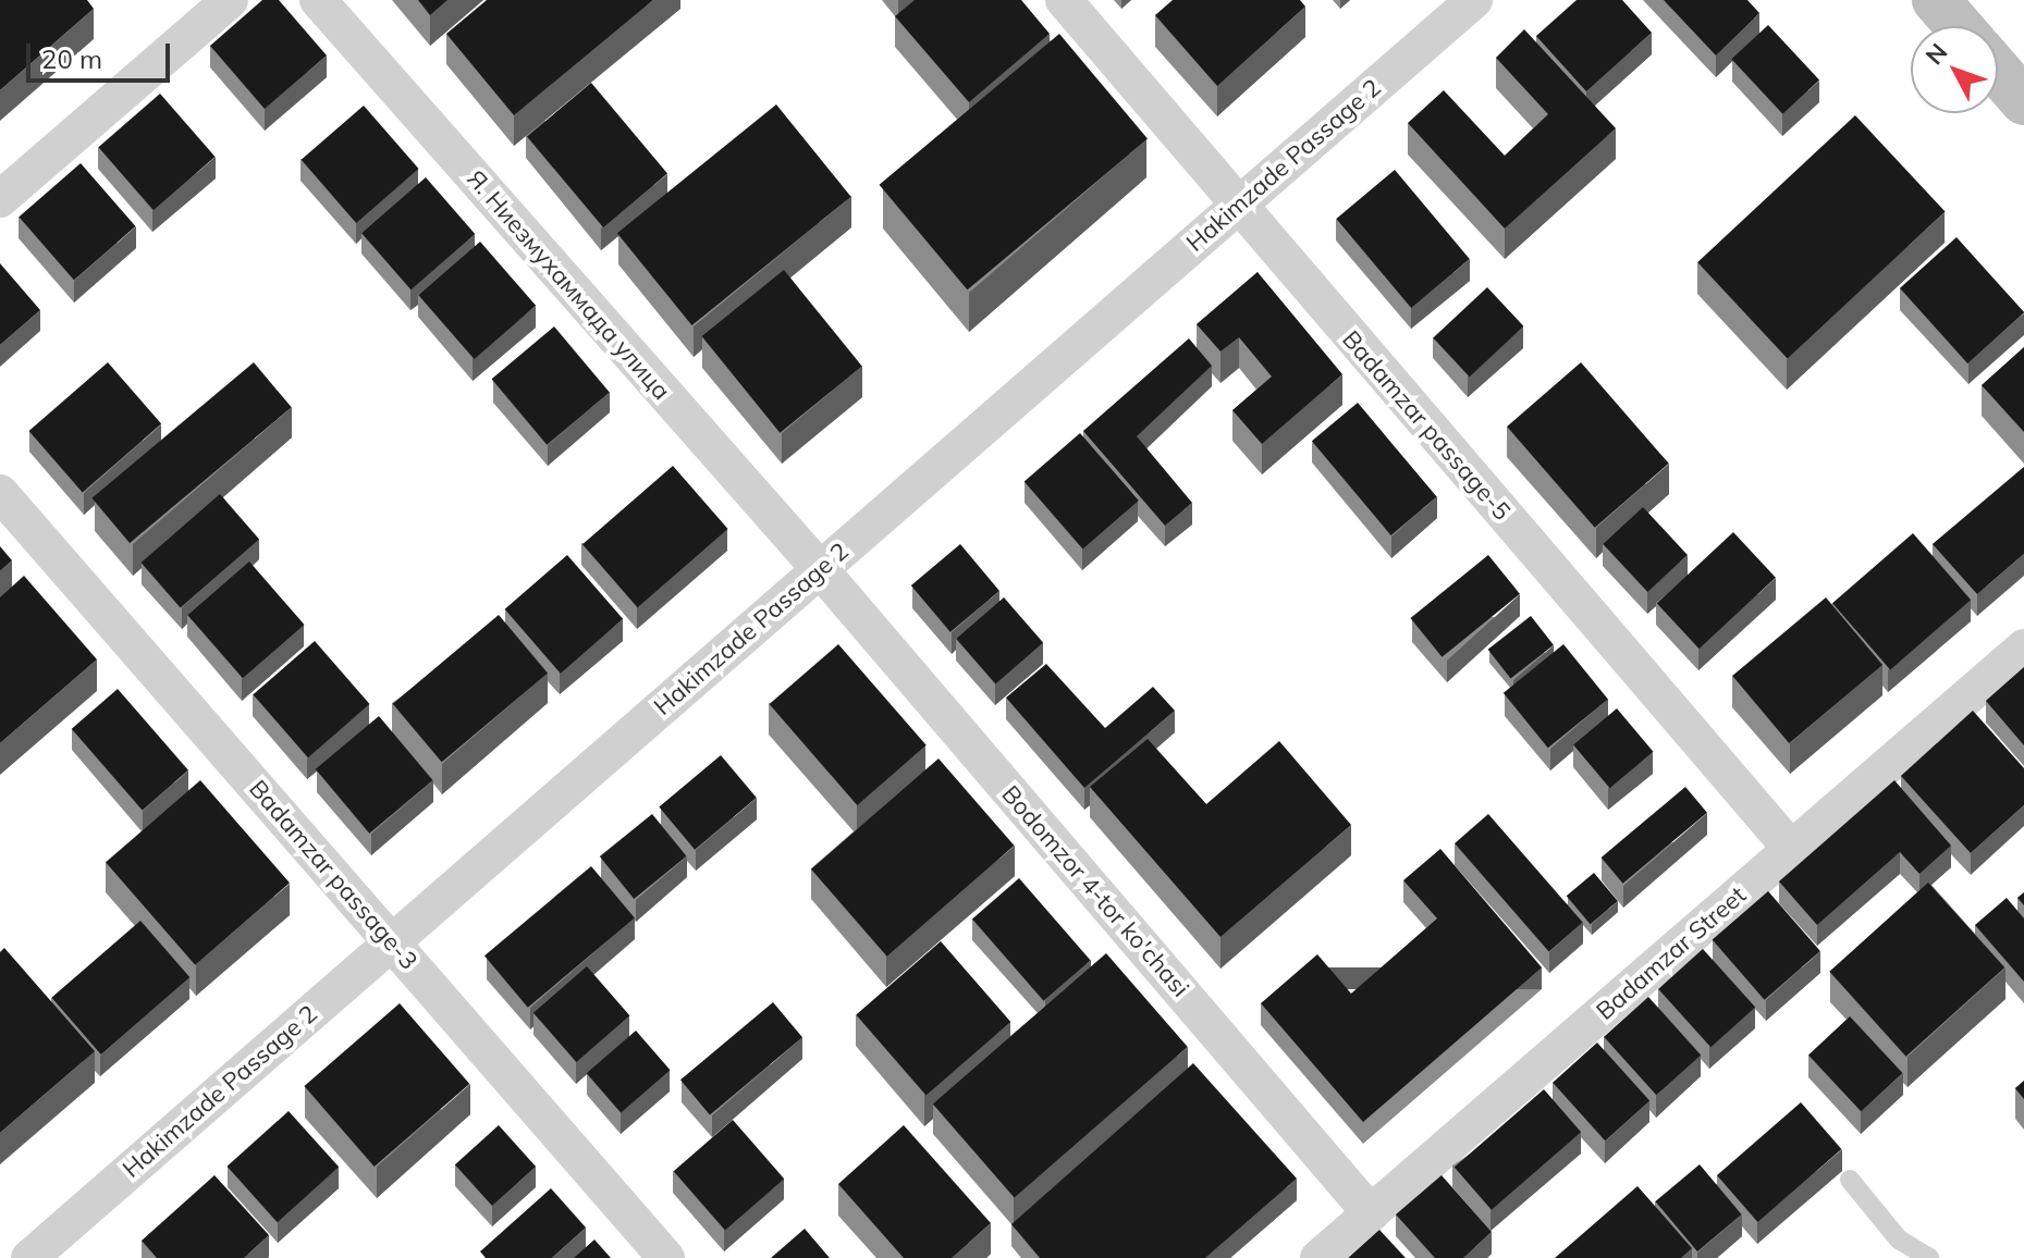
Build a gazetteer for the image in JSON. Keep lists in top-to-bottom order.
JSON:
{
  "streets": {
    "street": [
      "Hakimzade Passage 2",
      "Я. Ниезмухаммада улица",
      "Badamzar passage-5",
      "Badamzar passage-3",
      "Bodomzor 4-tor ko'chasi",
      "Badamzar Street"
    ]
  },
  "crossings": [
    ["Hakimzade Passage 2", "Я. Ниезмухаммада улица"],
    ["Hakimzade Passage 2", "Badamzar passage-5"],
    ["Hakimzade Passage 2", "Badamzar passage-3"],
    ["Hakimzade Passage 2", "Bodomzor 4-tor ko'chasi"],
    ["Я. Ниезмухаммада улица", "Bodomzor 4-tor ko'chasi"],
    ["Badamzar passage-5", "Badamzar Street"],
    ["Bodomzor 4-tor ko'chasi", "Badamzar Street"]
  ],
  "scale_bar": "20 m",
  "north": "top left"
}
